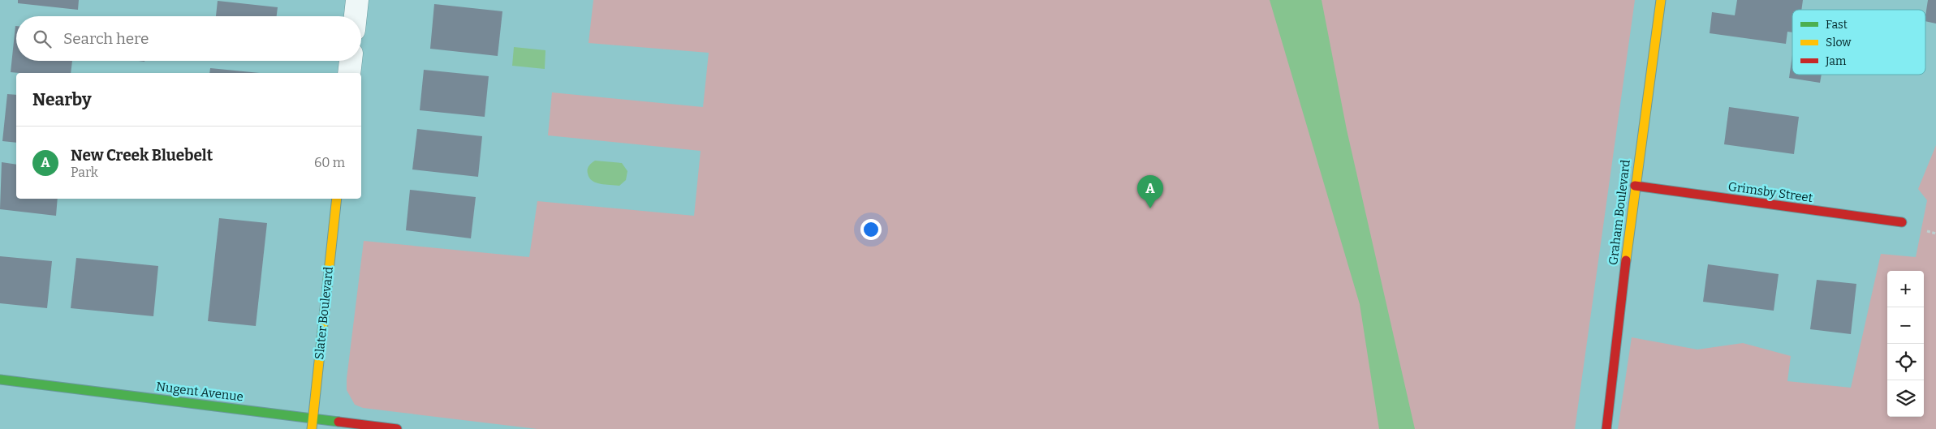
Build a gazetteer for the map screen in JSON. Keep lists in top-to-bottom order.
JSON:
{
  "streets": {
    "street": [
      "Grimsby Street",
      "Graham Boulevard",
      "Slater Boulevard",
      "Nugent Avenue"
    ]
  },
  "crossings": [
    ["Grimsby Street", "Graham Boulevard"],
    ["Slater Boulevard", "Nugent Avenue"]
  ],
  "legend": ["Fast", "Slow", "Jam"],
  "page": {
    "search": "Search here",
    "heading": "Nearby",
    "list": [
      {
        "mark": "A",
        "name": "New Creek Bluebelt",
        "note": "Park",
        "value": "60 m"
      }
    ],
    "pins": "A",
    "map_buttons": ["+", "−"]
  }
}
